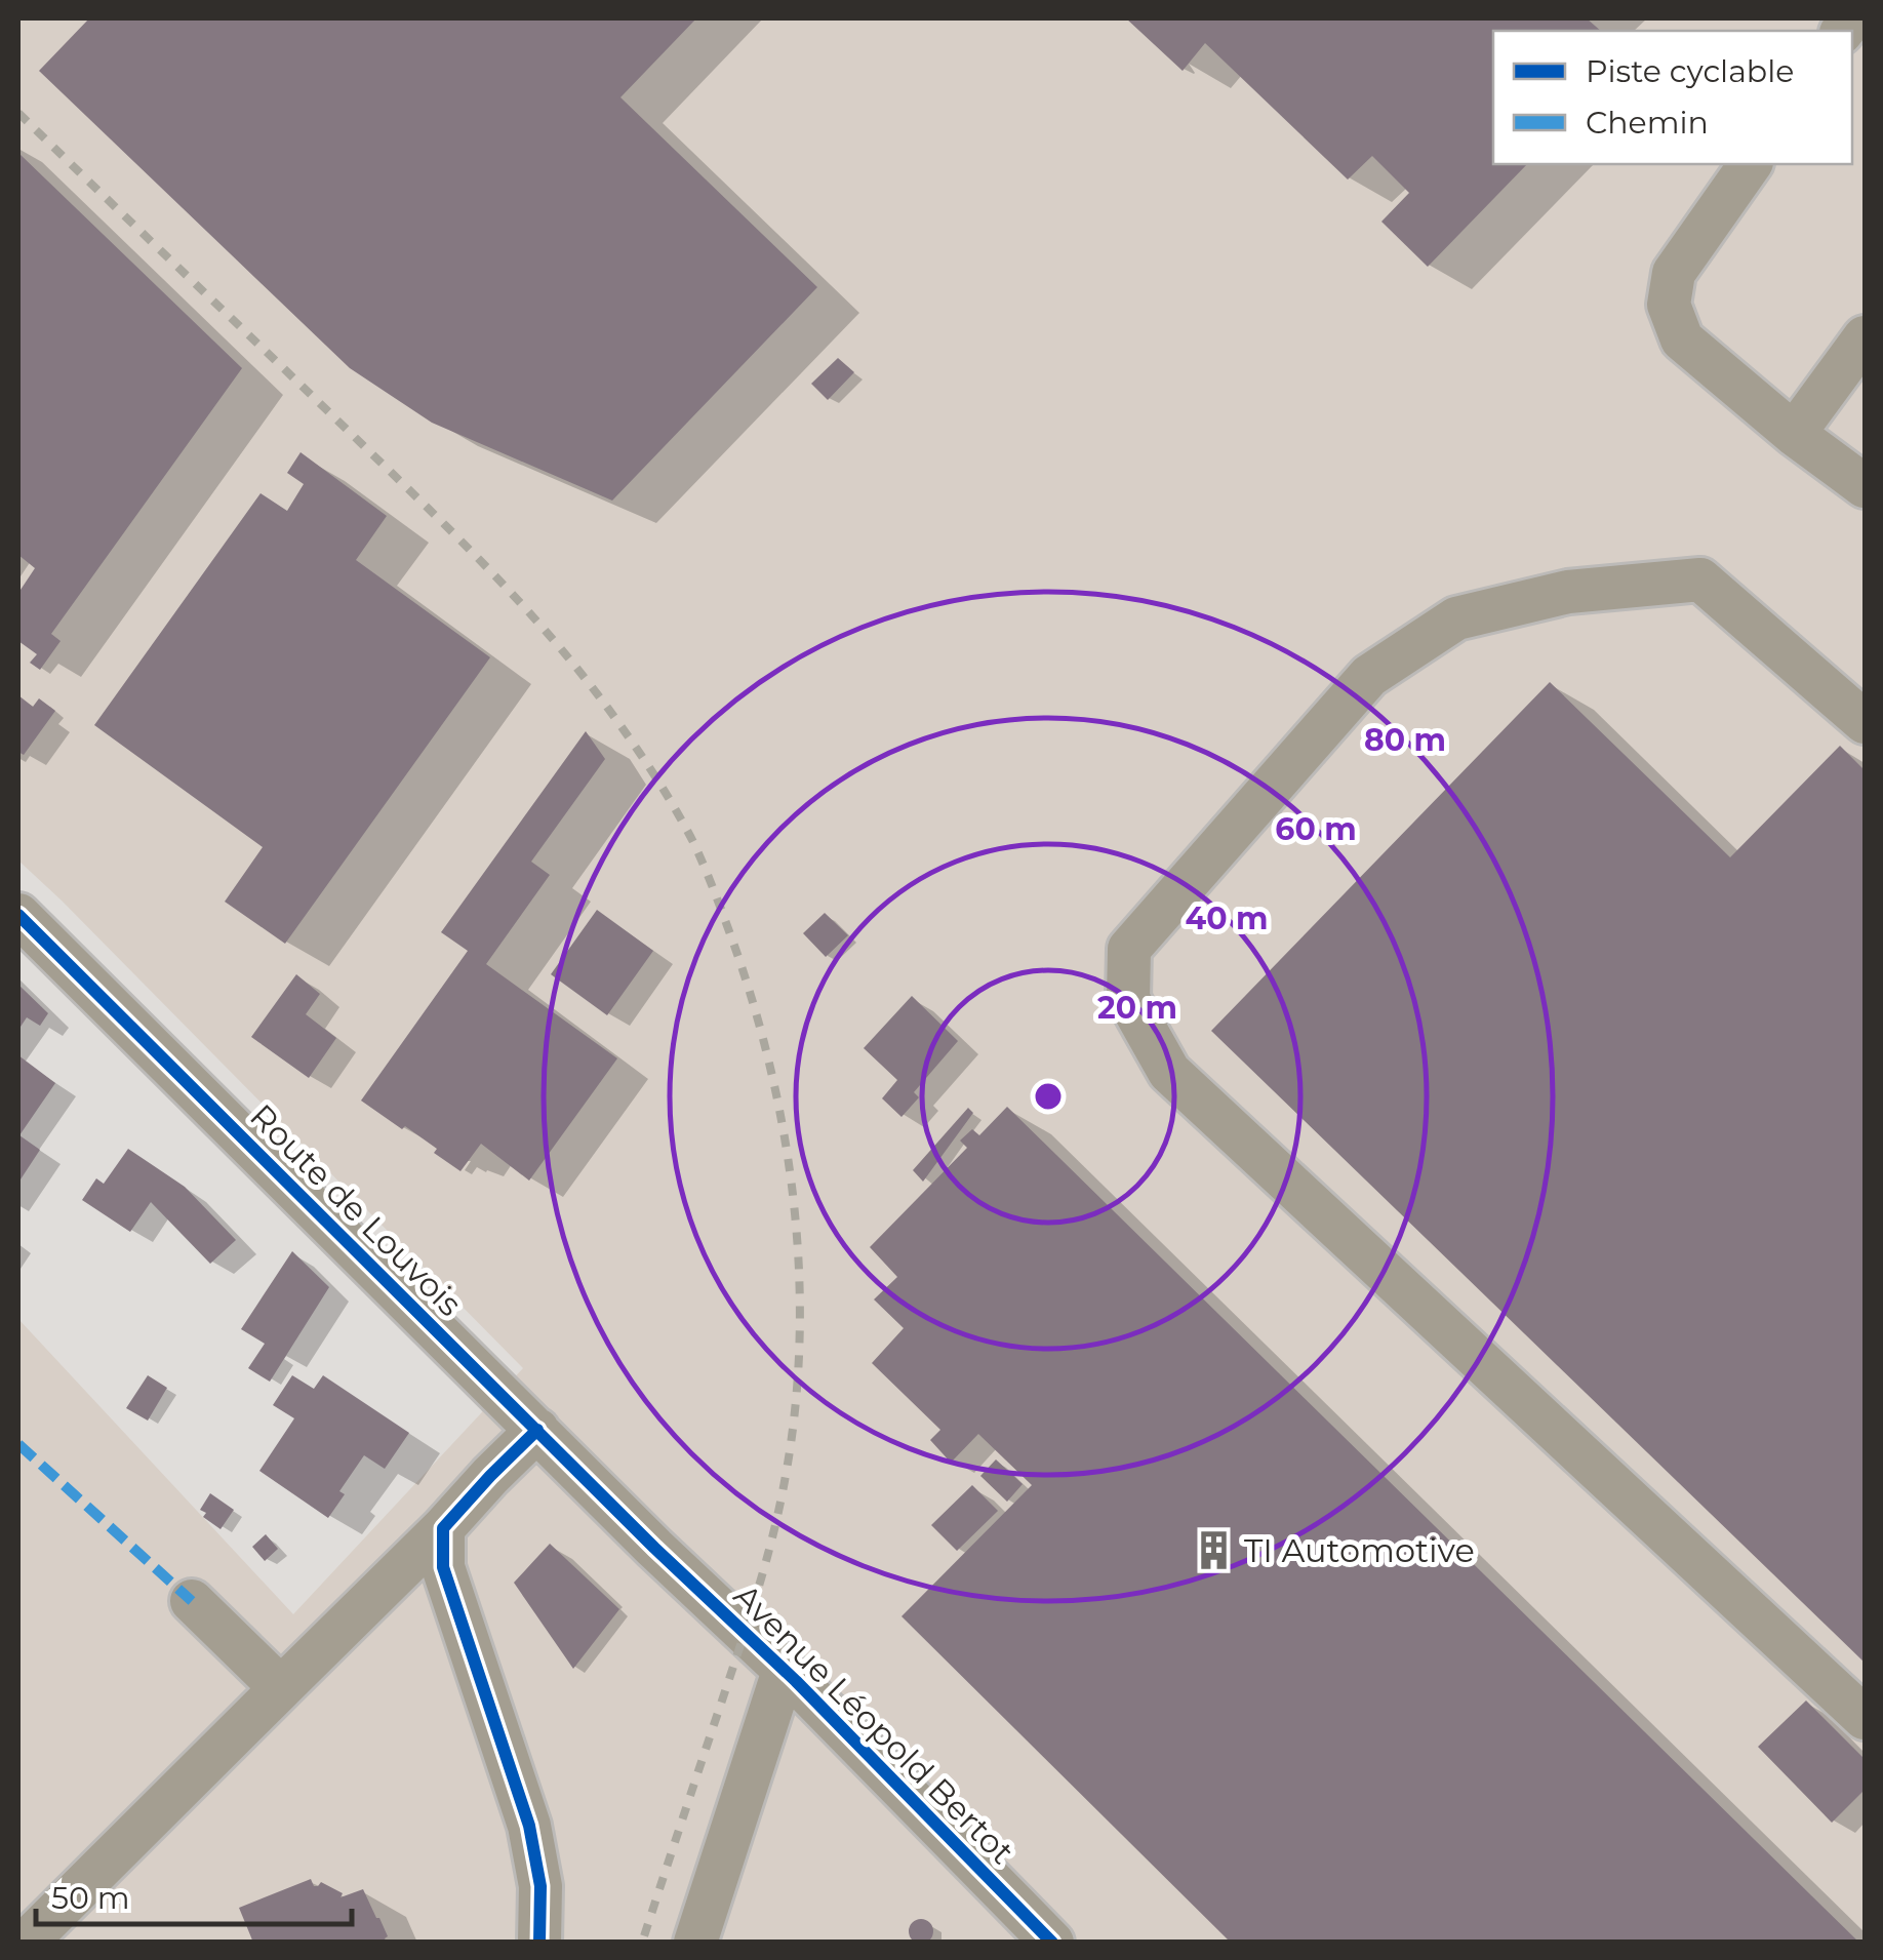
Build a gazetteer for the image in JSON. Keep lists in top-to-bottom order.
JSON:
{
  "streets": {
    "street": ["Route de Louvois", "Avenue Léopold Bertot"]
  },
  "crossings": [
    ["Route de Louvois", "Avenue Léopold Bertot"]
  ],
  "places": {
    "building": ["TI Automotive"]
  },
  "legend": ["Piste cyclable", "Chemin"],
  "scale_bar": "50 m",
  "rings": [
    "80 m",
    "60 m",
    "40 m",
    "20 m"
  ]
}
